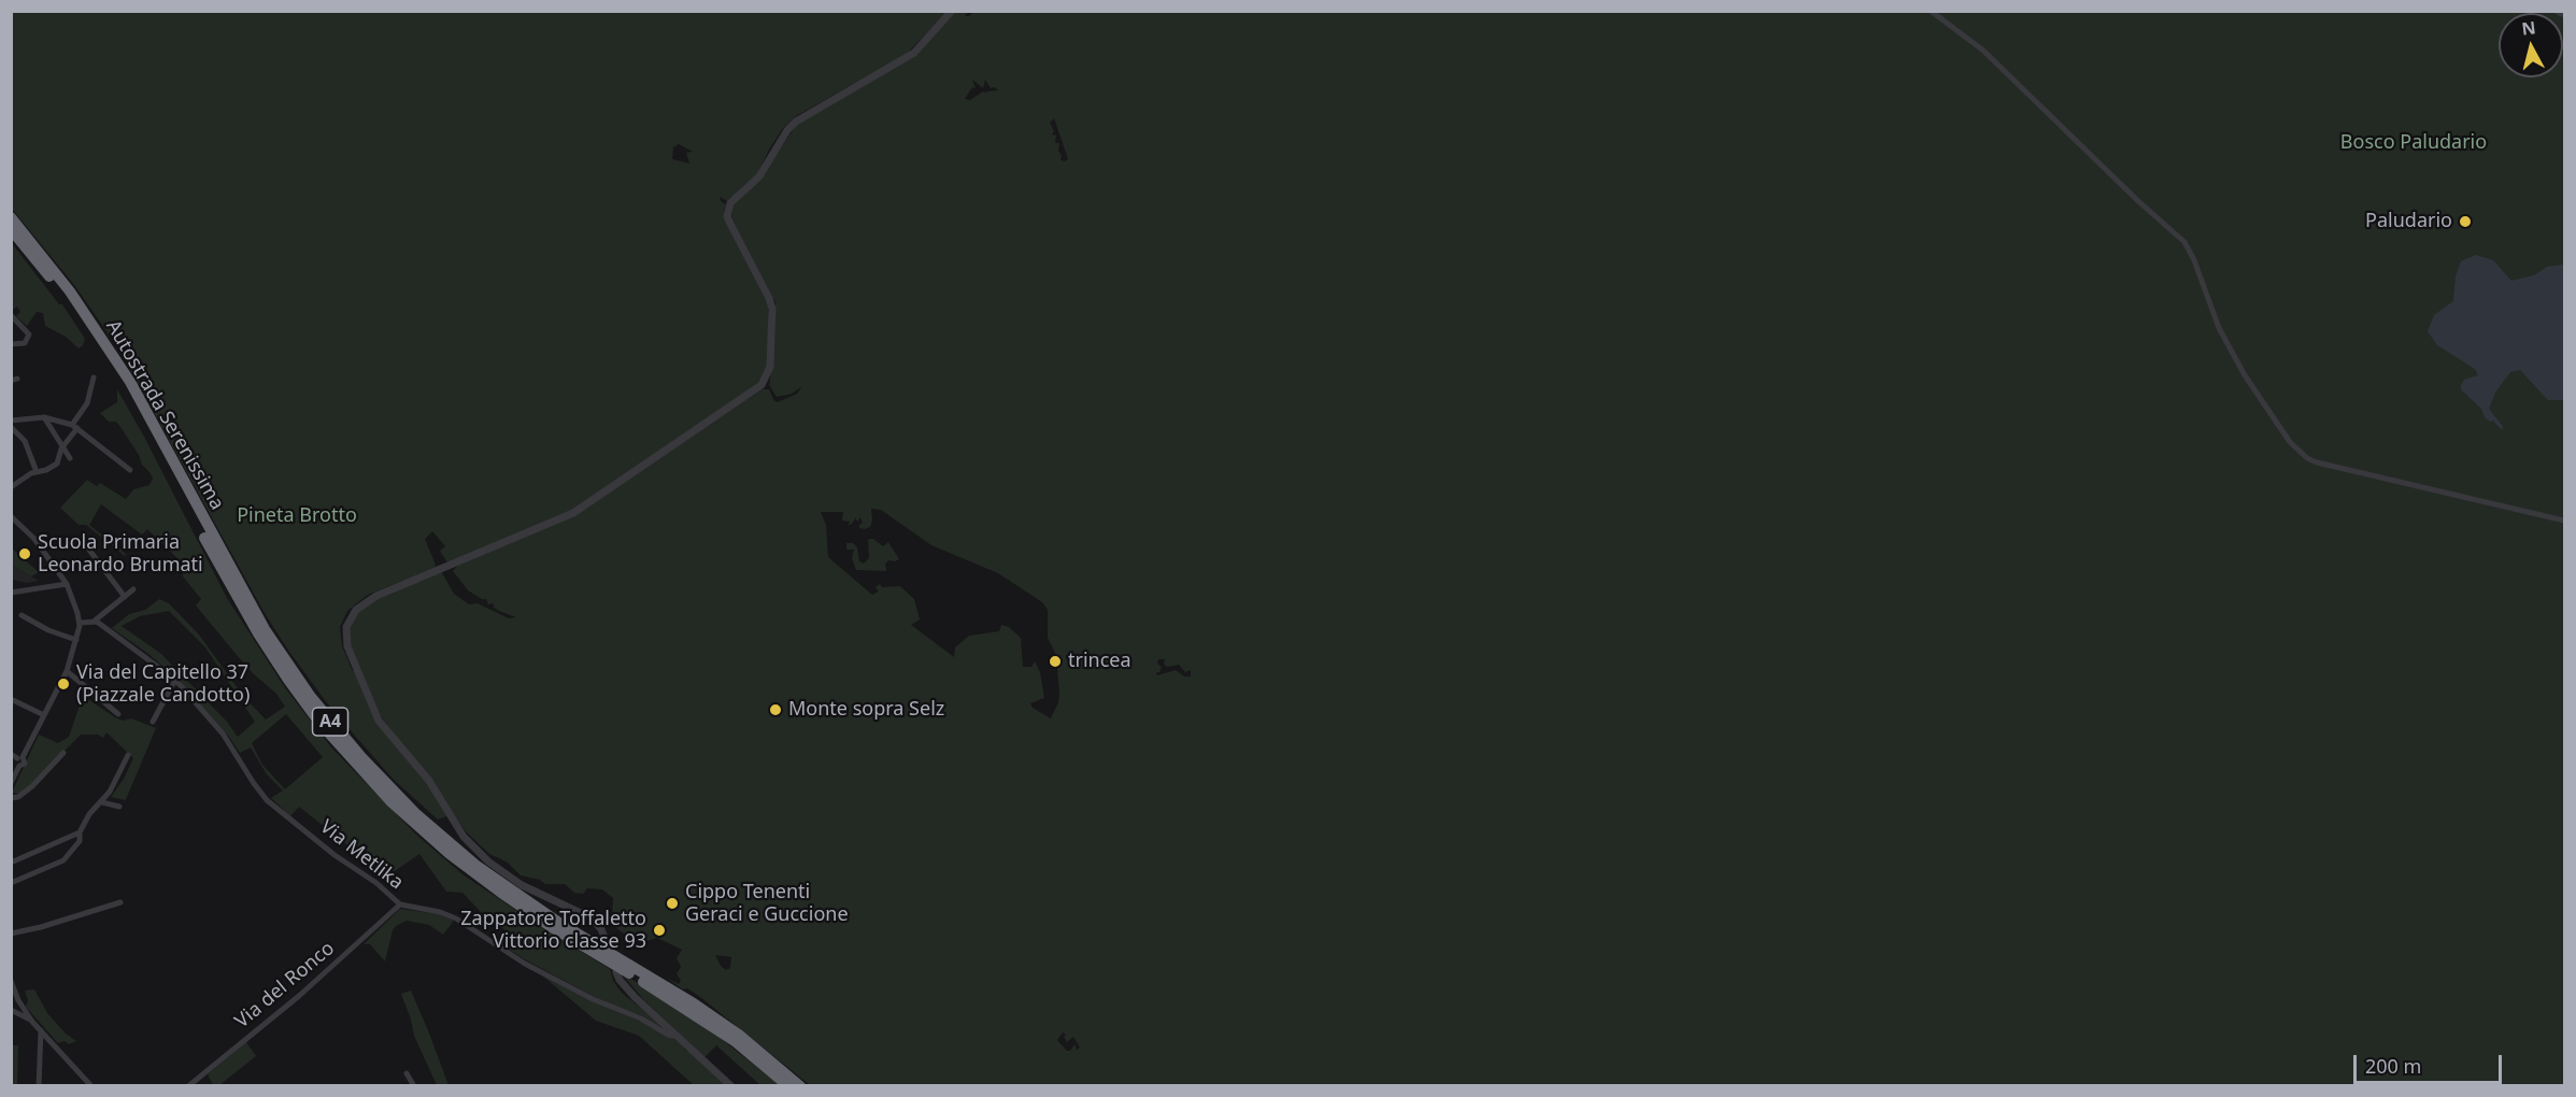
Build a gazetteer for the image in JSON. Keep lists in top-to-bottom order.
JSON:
{
  "streets": {
    "highway": ["Autostrada Serenissima", "A4"],
    "street": ["Via Metlika", "Via del Ronco"]
  },
  "crossings": [
    ["Via Metlika", "Via del Ronco"]
  ],
  "parks": ["Bosco Paludario", "Pineta Brotto"],
  "places": [
    "Paludario",
    "Scuola Primaria Leonardo Brumati",
    "trincea",
    "Via del Capitello 37 (Piazzale Candotto)",
    "Monte sopra Selz",
    "Cippo Tenenti Geraci e Guccione",
    "Zappatore Toffaletto Vittorio classe 93"
  ],
  "scale_bar": "200 m",
  "north": "top"
}
